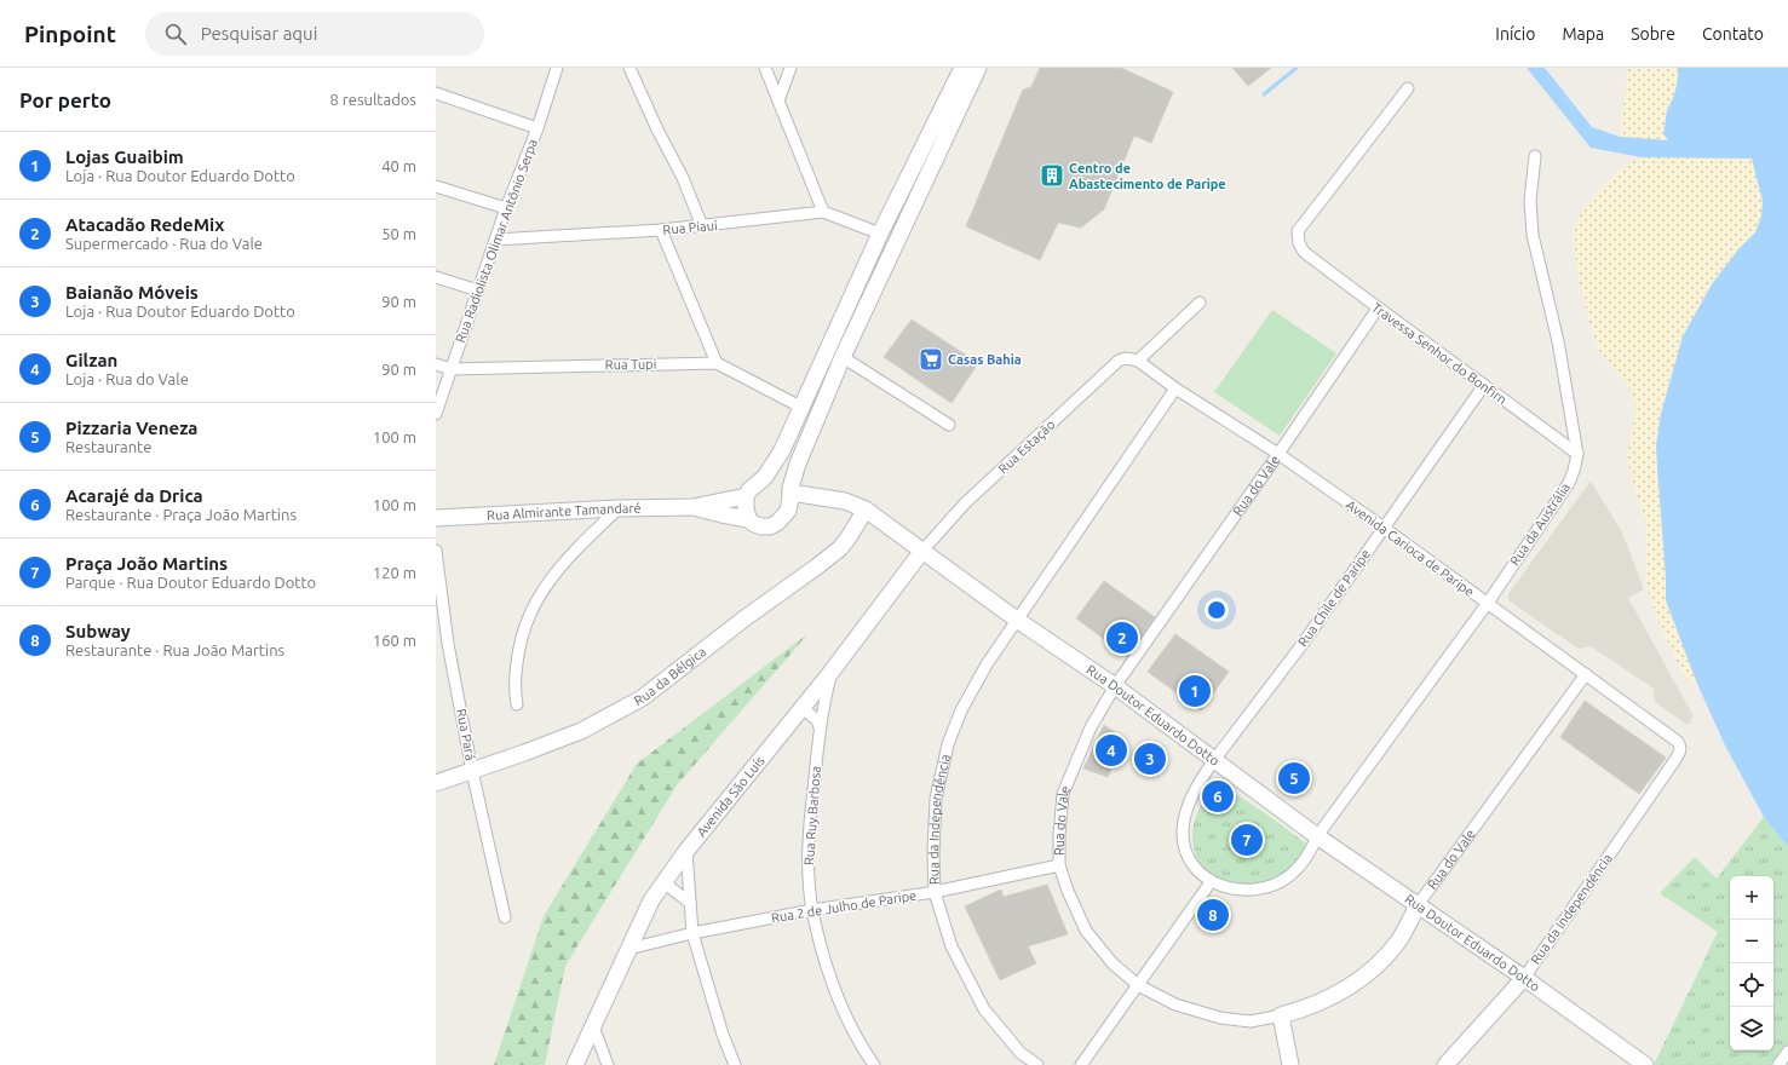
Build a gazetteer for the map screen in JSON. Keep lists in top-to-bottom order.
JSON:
{
  "streets": {
    "main road": [
      "Rua do Vale",
      "Rua Almirante Tamandaré",
      "Rua da Bélgica",
      "Rua Doutor Eduardo Dotto",
      "Avenida São Luís",
      "Rua da Independência"
    ],
    "street": [
      "Rua Piauí",
      "Rua Radiolista Olimar Antônio Serpa",
      "Travessa Senhor do Bonfirn",
      "Rua Tupi",
      "Rua Estação",
      "Rua da Austrália",
      "Avenida Carioca de Paripe",
      "Rua Chile de Paripe",
      "Rua Pará",
      "Rua Ruy Barbosa",
      "Rua 2 de Julho de Paripe"
    ]
  },
  "crossings": [
    ["Rua Piauí", "Rua Radiolista Olimar Antônio Serpa"],
    ["Rua Radiolista Olimar Antônio Serpa", "Rua Tupi"],
    ["Travessa Senhor do Bonfirn", "Rua do Vale"],
    ["Travessa Senhor do Bonfirn", "Rua da Austrália"],
    ["Travessa Senhor do Bonfirn", "Rua Chile de Paripe"],
    ["Rua Estação", "Avenida Carioca de Paripe"],
    ["Rua Estação", "Rua Doutor Eduardo Dotto"],
    ["Rua Estação", "Avenida São Luís"],
    ["Rua do Vale", "Avenida Carioca de Paripe"],
    ["Rua do Vale", "Rua Doutor Eduardo Dotto"],
    ["Rua do Vale", "Rua 2 de Julho de Paripe"],
    ["Rua Almirante Tamandaré", "Rua Doutor Eduardo Dotto"],
    ["Rua da Austrália", "Avenida Carioca de Paripe"],
    ["Rua da Austrália", "Rua Chile de Paripe"],
    ["Rua da Austrália", "Rua Doutor Eduardo Dotto"],
    ["Avenida Carioca de Paripe", "Rua Chile de Paripe"],
    ["Avenida Carioca de Paripe", "Rua da Independência"],
    ["Rua Chile de Paripe", "Rua Doutor Eduardo Dotto"],
    ["Rua da Bélgica", "Rua Doutor Eduardo Dotto"],
    ["Rua da Bélgica", "Rua Pará"],
    ["Rua Doutor Eduardo Dotto", "Avenida São Luís"],
    ["Rua Doutor Eduardo Dotto", "Rua da Independência"],
    ["Avenida São Luís", "Rua Ruy Barbosa"],
    ["Avenida São Luís", "Rua 2 de Julho de Paripe"],
    ["Rua Ruy Barbosa", "Rua 2 de Julho de Paripe"],
    ["Rua da Independência", "Rua 2 de Julho de Paripe"]
  ],
  "places": {
    "building": ["Centro de Abastecimento de Paripe"],
    "supermarket": ["Casas Bahia"]
  },
  "page": {
    "header": "Pinpoint",
    "search": "Pesquisar aqui",
    "nav": [
      "Início",
      "Mapa",
      "Sobre",
      "Contato"
    ],
    "heading": ["Por perto", "8 resultados"],
    "list": [
      {
        "mark": "1",
        "name": "Lojas Guaibim",
        "note": "Loja · Rua Doutor Eduardo Dotto",
        "value": "40 m"
      },
      {
        "mark": "2",
        "name": "Atacadão RedeMix",
        "note": "Supermercado · Rua do Vale",
        "value": "50 m"
      },
      {
        "mark": "3",
        "name": "Baianão Móveis",
        "note": "Loja · Rua Doutor Eduardo Dotto",
        "value": "90 m"
      },
      {
        "mark": "4",
        "name": "Gilzan",
        "note": "Loja · Rua do Vale",
        "value": "90 m"
      },
      {
        "mark": "5",
        "name": "Pizzaria Veneza",
        "note": "Restaurante",
        "value": "100 m"
      },
      {
        "mark": "6",
        "name": "Acarajé da Drica",
        "note": "Restaurante · Praça João Martins",
        "value": "100 m"
      },
      {
        "mark": "7",
        "name": "Praça João Martins",
        "note": "Parque · Rua Doutor Eduardo Dotto",
        "value": "120 m"
      },
      {
        "mark": "8",
        "name": "Subway",
        "note": "Restaurante · Rua João Martins",
        "value": "160 m"
      }
    ],
    "pins": [
      "2",
      "1",
      "4",
      "3",
      "5",
      "6",
      "7",
      "8"
    ],
    "map_buttons": ["+", "−"]
  }
}
